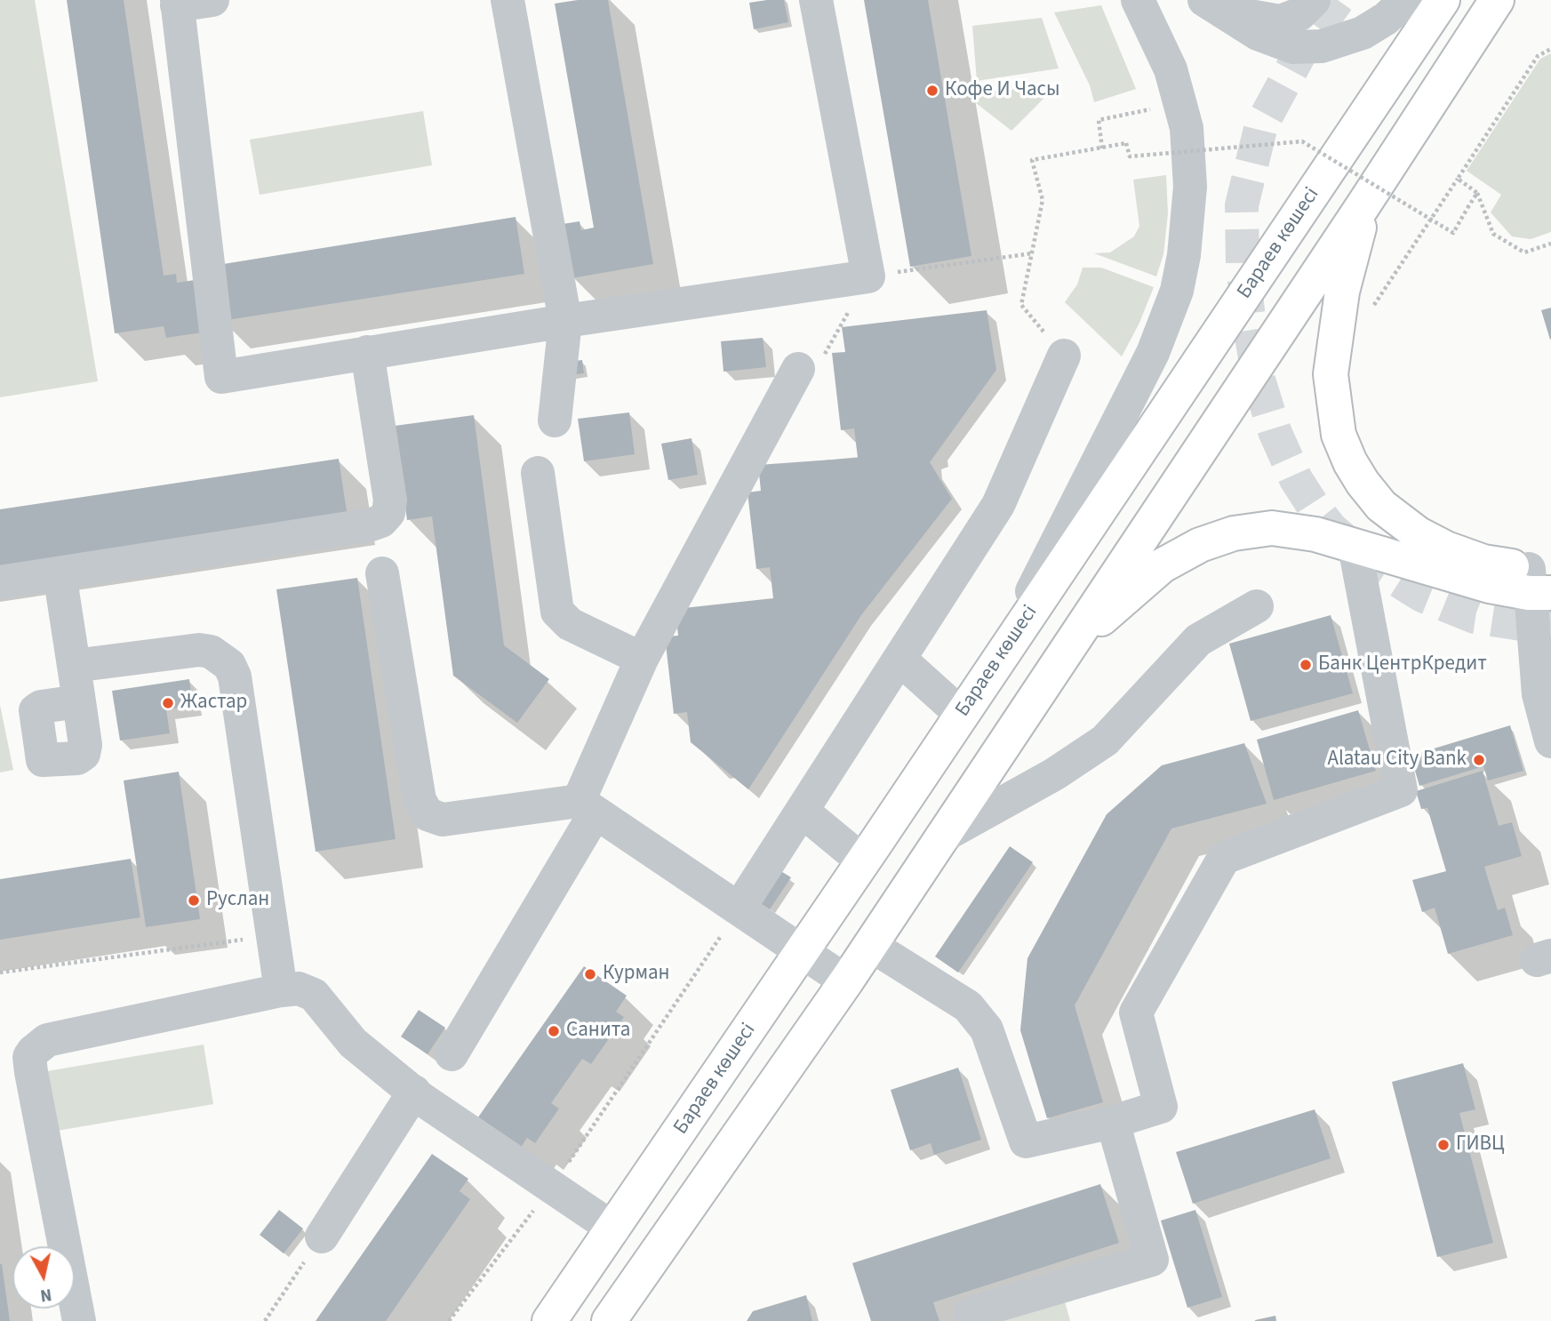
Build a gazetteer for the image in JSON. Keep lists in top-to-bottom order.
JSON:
{
  "streets": {
    "main road": ["Бараев көшесі"]
  },
  "places": [
    "Кофе И Часы",
    "Банк ЦентрКредит",
    "Жастар",
    "Alatau City Bank",
    "Руслан",
    "Курман",
    "Санита",
    "ГИВЦ"
  ],
  "north": "bottom"
}
